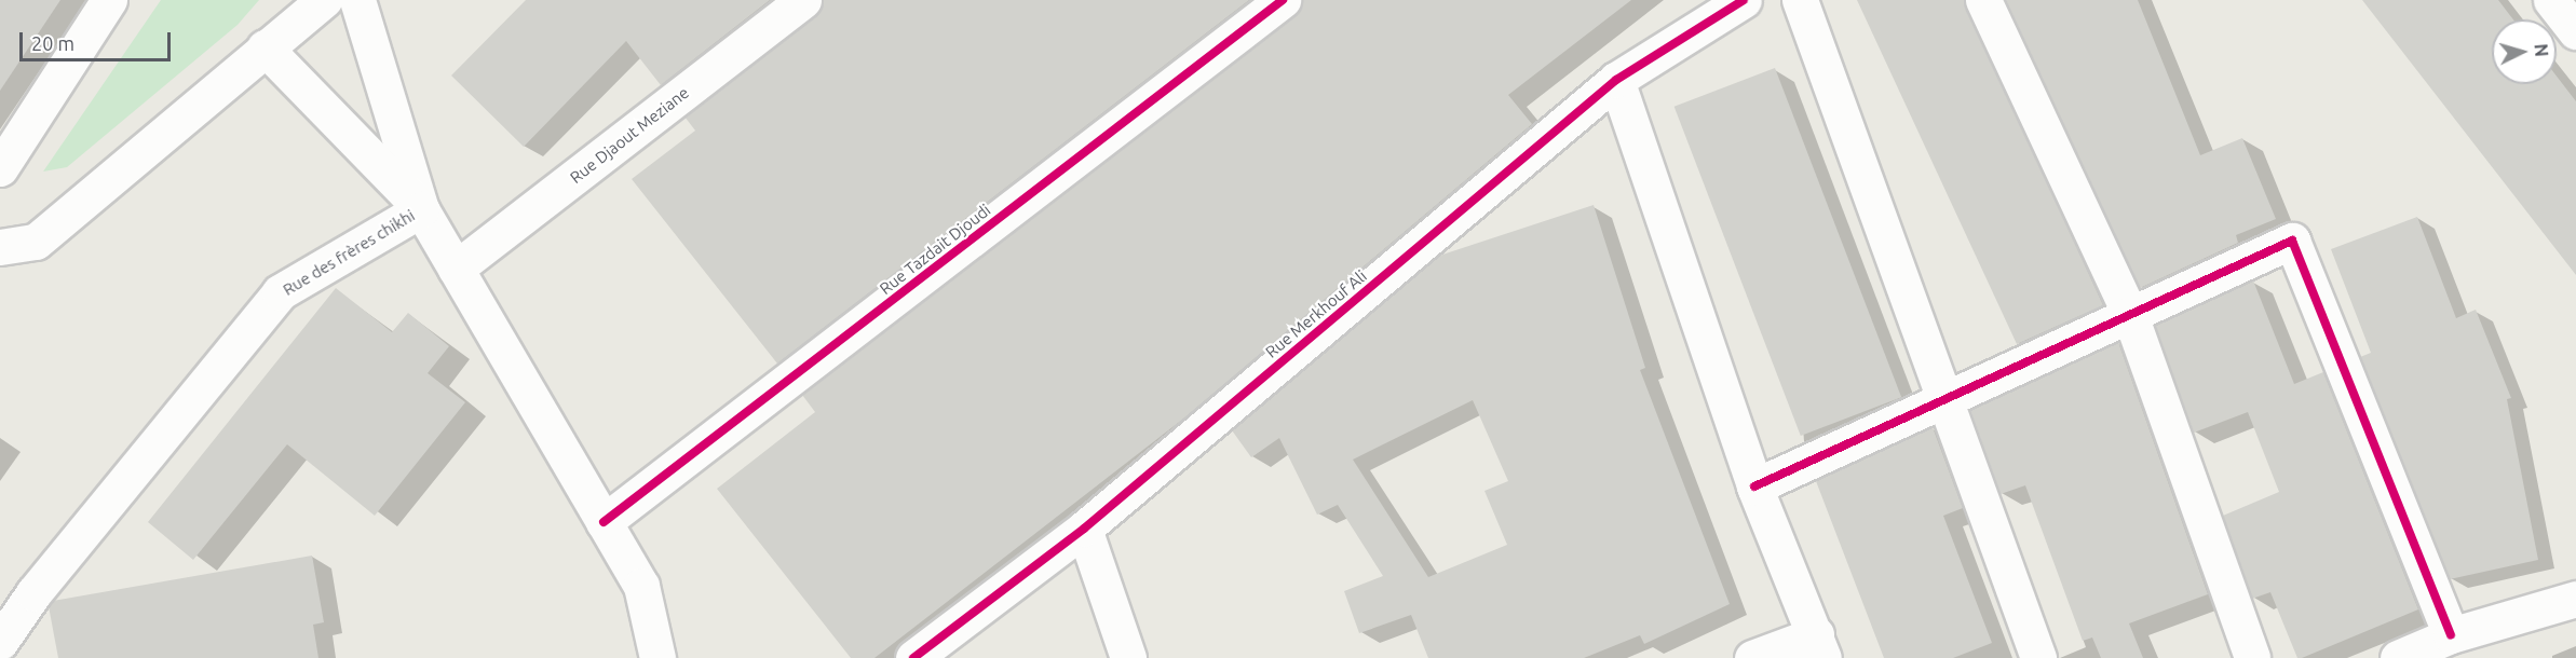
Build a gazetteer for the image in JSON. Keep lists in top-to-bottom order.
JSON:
{
  "streets": {
    "street": [
      "Rue Djaout Meziane",
      "Rue Tazdait Djoudi",
      "Rue des frères chikhi",
      "Rue Merkhouf Ali"
    ]
  },
  "scale_bar": "20 m",
  "north": "right"
}
